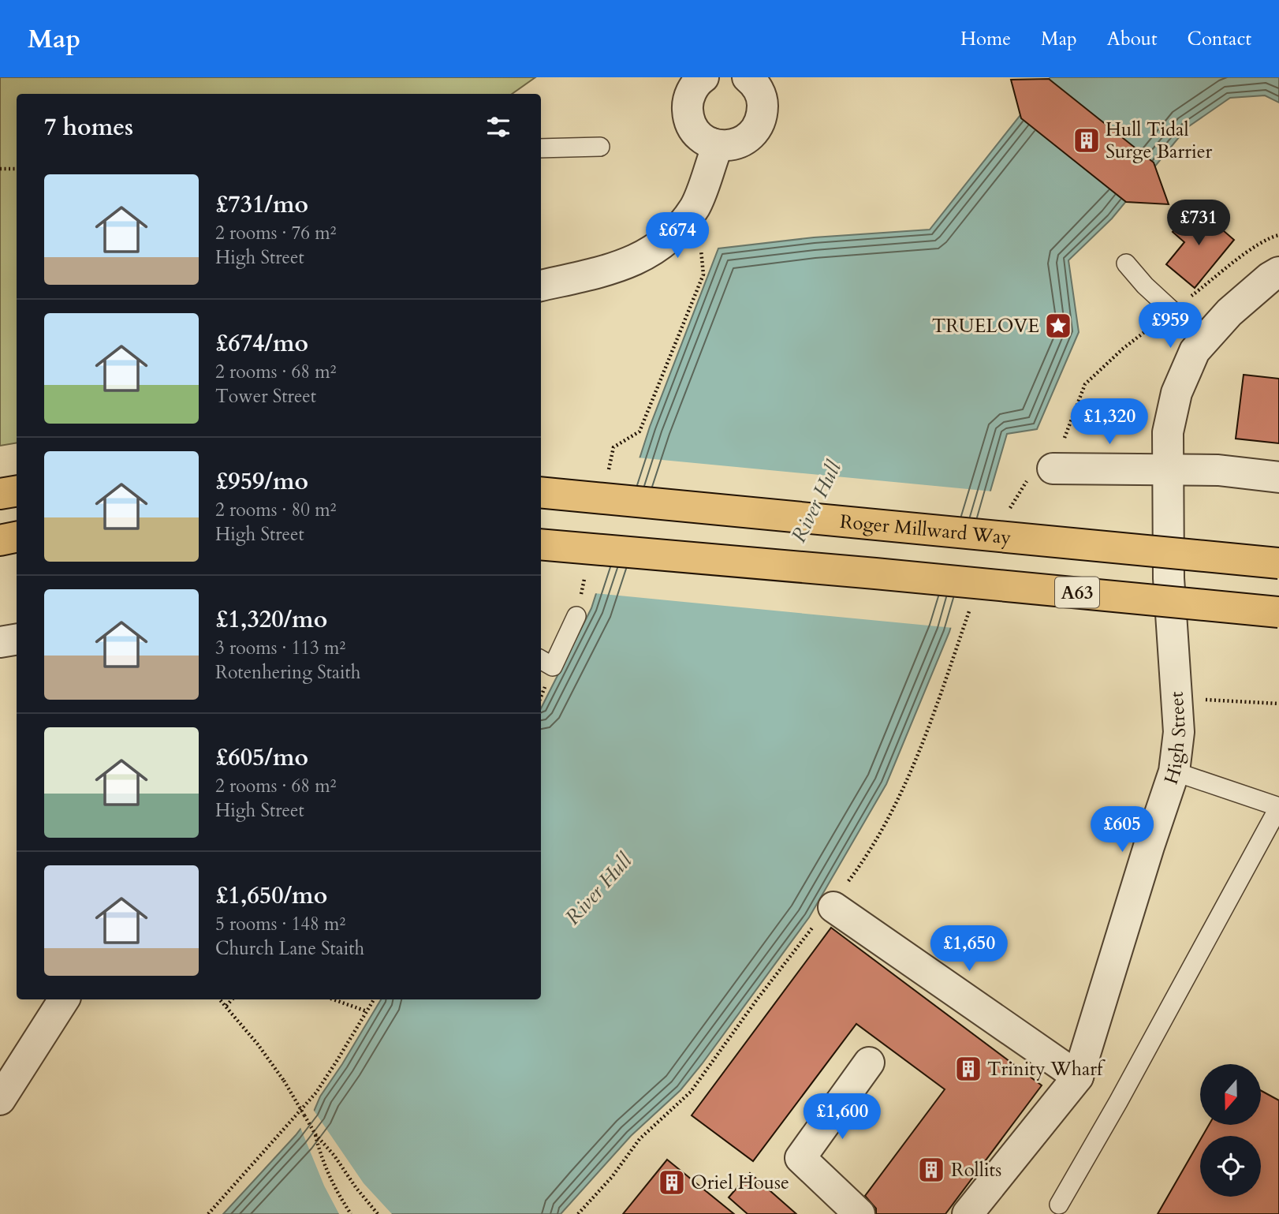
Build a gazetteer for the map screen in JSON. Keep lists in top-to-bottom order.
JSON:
{
  "streets": {
    "highway": ["Roger Millward Way", "A63"],
    "street": ["High Street"]
  },
  "water": ["River Hull"],
  "places": {
    "building": [
      "Hull Tidal Surge Barrier",
      "Trinity Wharf",
      "Rollits",
      "Oriel House"
    ],
    "place": ["TRUELOVE"]
  },
  "north": "bottom",
  "page": {
    "header": "Map",
    "nav": [
      "Home",
      "Map",
      "About",
      "Contact"
    ],
    "heading": "7 homes",
    "list": [
      {
        "name": "£731/mo",
        "note": "2 rooms · 76 m² · High Street"
      },
      {
        "name": "£674/mo",
        "note": "2 rooms · 68 m² · Tower Street"
      },
      {
        "name": "£959/mo",
        "note": "2 rooms · 80 m² · High Street"
      },
      {
        "name": "£1,320/mo",
        "note": "3 rooms · 113 m² · Rotenhering Staith"
      },
      {
        "name": "£605/mo",
        "note": "2 rooms · 68 m² · High Street"
      },
      {
        "name": "£1,650/mo",
        "note": "5 rooms · 148 m² · Church Lane Staith"
      }
    ],
    "price": [
      "£731",
      "£674",
      "£959",
      "£1,320",
      "£605",
      "£1,650",
      "£1,600"
    ]
  }
}
